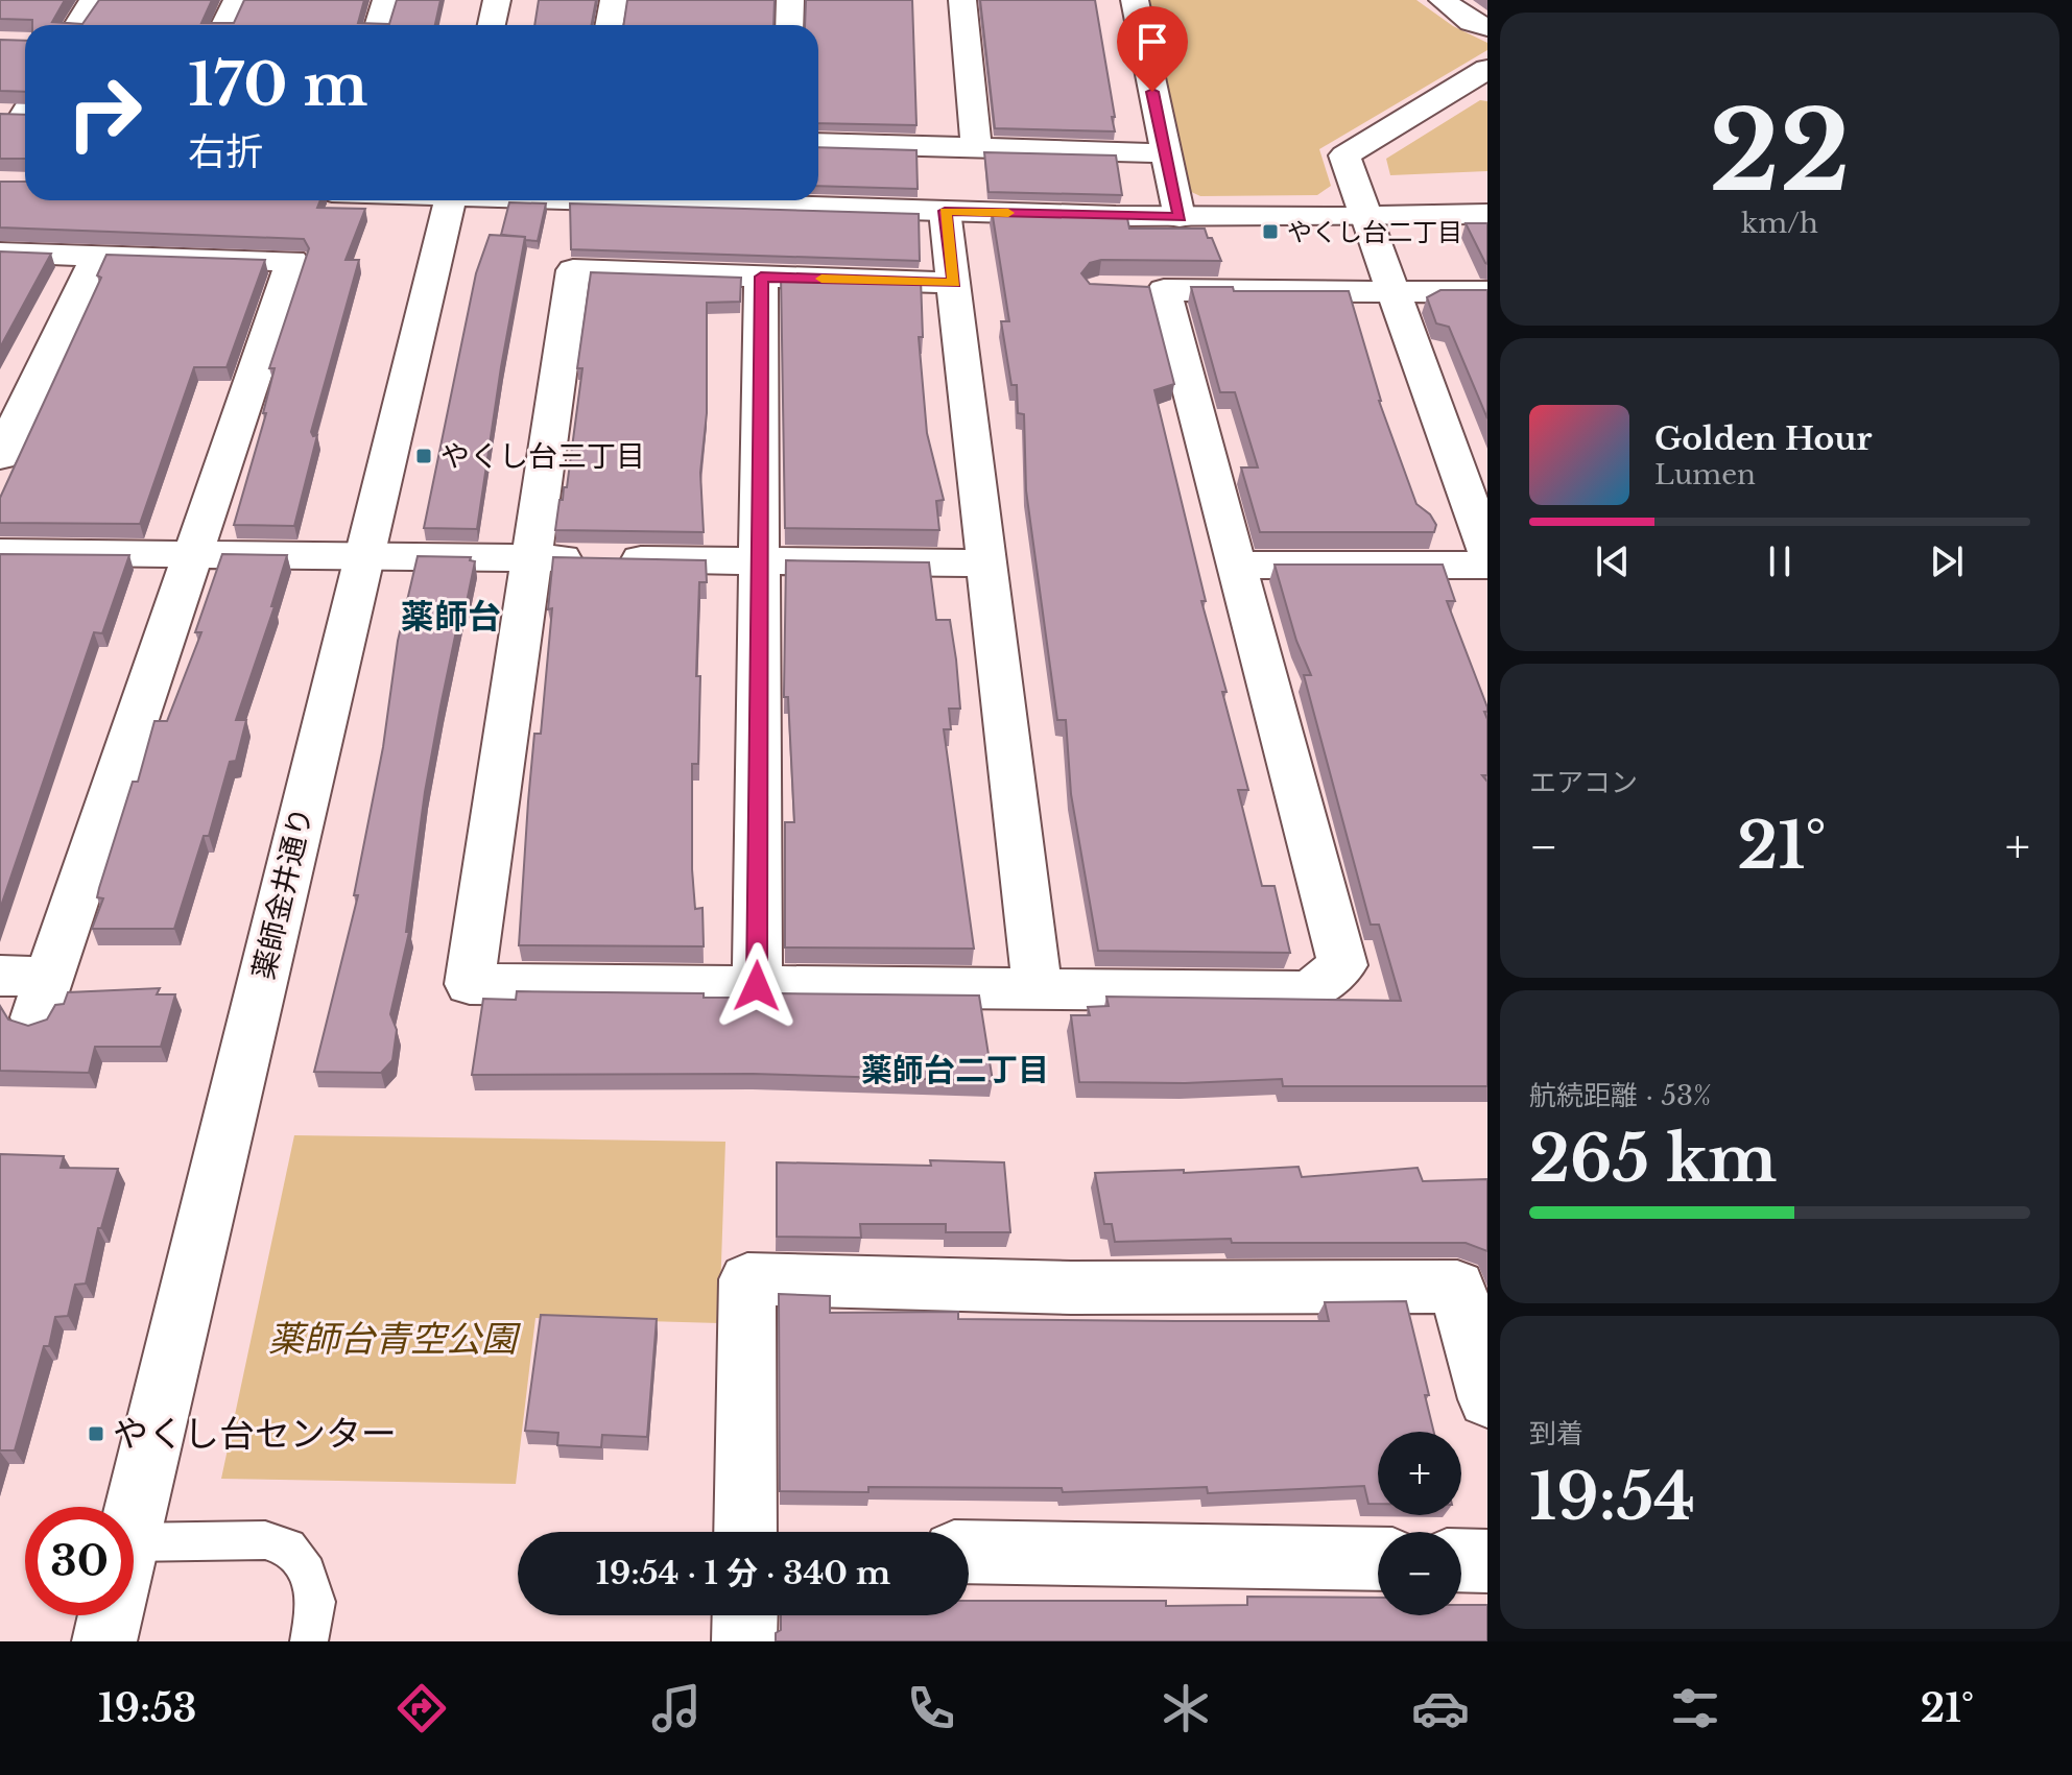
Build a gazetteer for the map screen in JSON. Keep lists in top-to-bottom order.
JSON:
{
  "streets": {
    "street": ["薬師金井通り"]
  },
  "districts": ["薬師台", "薬師台二丁目"],
  "parks": ["薬師台青空公園"],
  "places": {
    "transit": ["やくし台二丁目", "やくし台三丁目", "やくし台センター"]
  },
  "page": {
    "tile": [
      ["22", "km/h"],
      "エアコン",
      ["航続距離 · 53%", "265 km"],
      ["到着", "19:54"]
    ],
    "turn": ["170 m", "右折"],
    "song": ["Golden Hour", "Lumen"],
    "heat": ["−", "21°", "+"],
    "map_buttons": ["+", "−"],
    "limit": "30",
    "trip": "19:54 · 1 分 · 340 m",
    "tabs": ["19:53", "21°"]
  }
}
